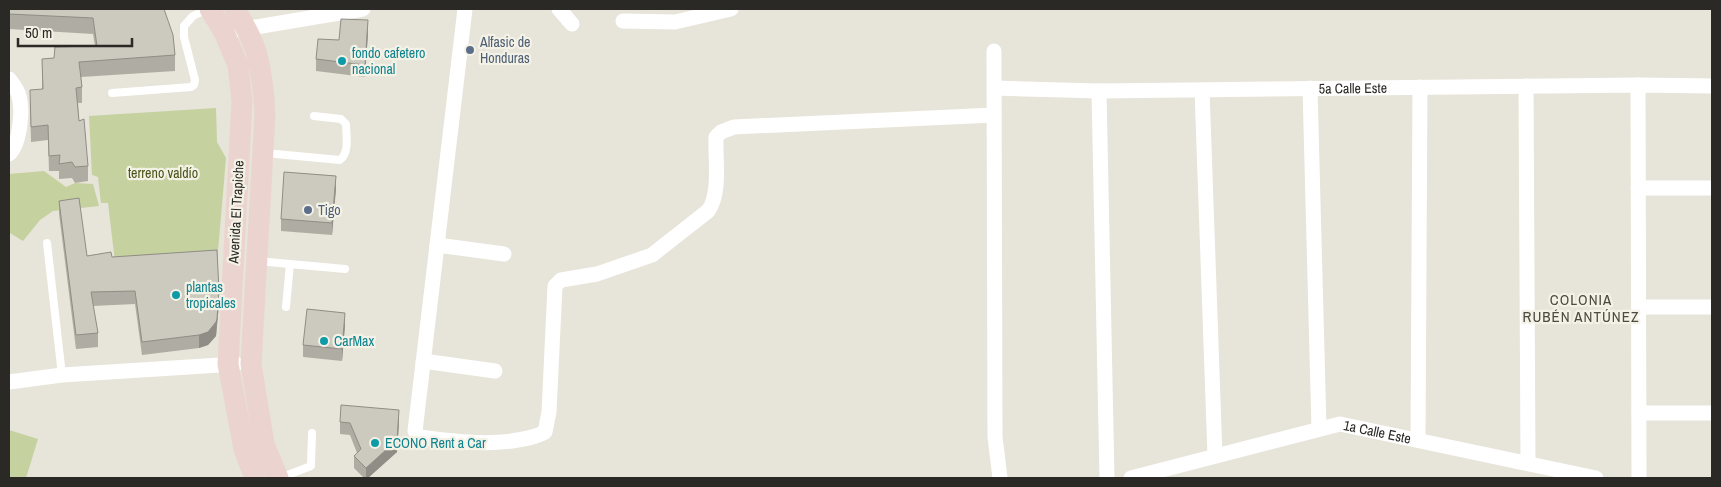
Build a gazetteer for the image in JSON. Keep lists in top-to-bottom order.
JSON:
{
  "streets": {
    "main road": ["Avenida El Trapiche"],
    "street": ["5a Calle Este", "1a Calle Este"]
  },
  "districts": ["COLONIA RUBÉN ANTÚNEZ"],
  "parks": ["terreno valdío"],
  "places": [
    "Alfasic de Honduras",
    "fondo cafetero nacional",
    "Tigo",
    "plantas tropicales",
    "CarMax",
    "ECONO Rent a Car"
  ],
  "scale_bar": "50 m"
}
